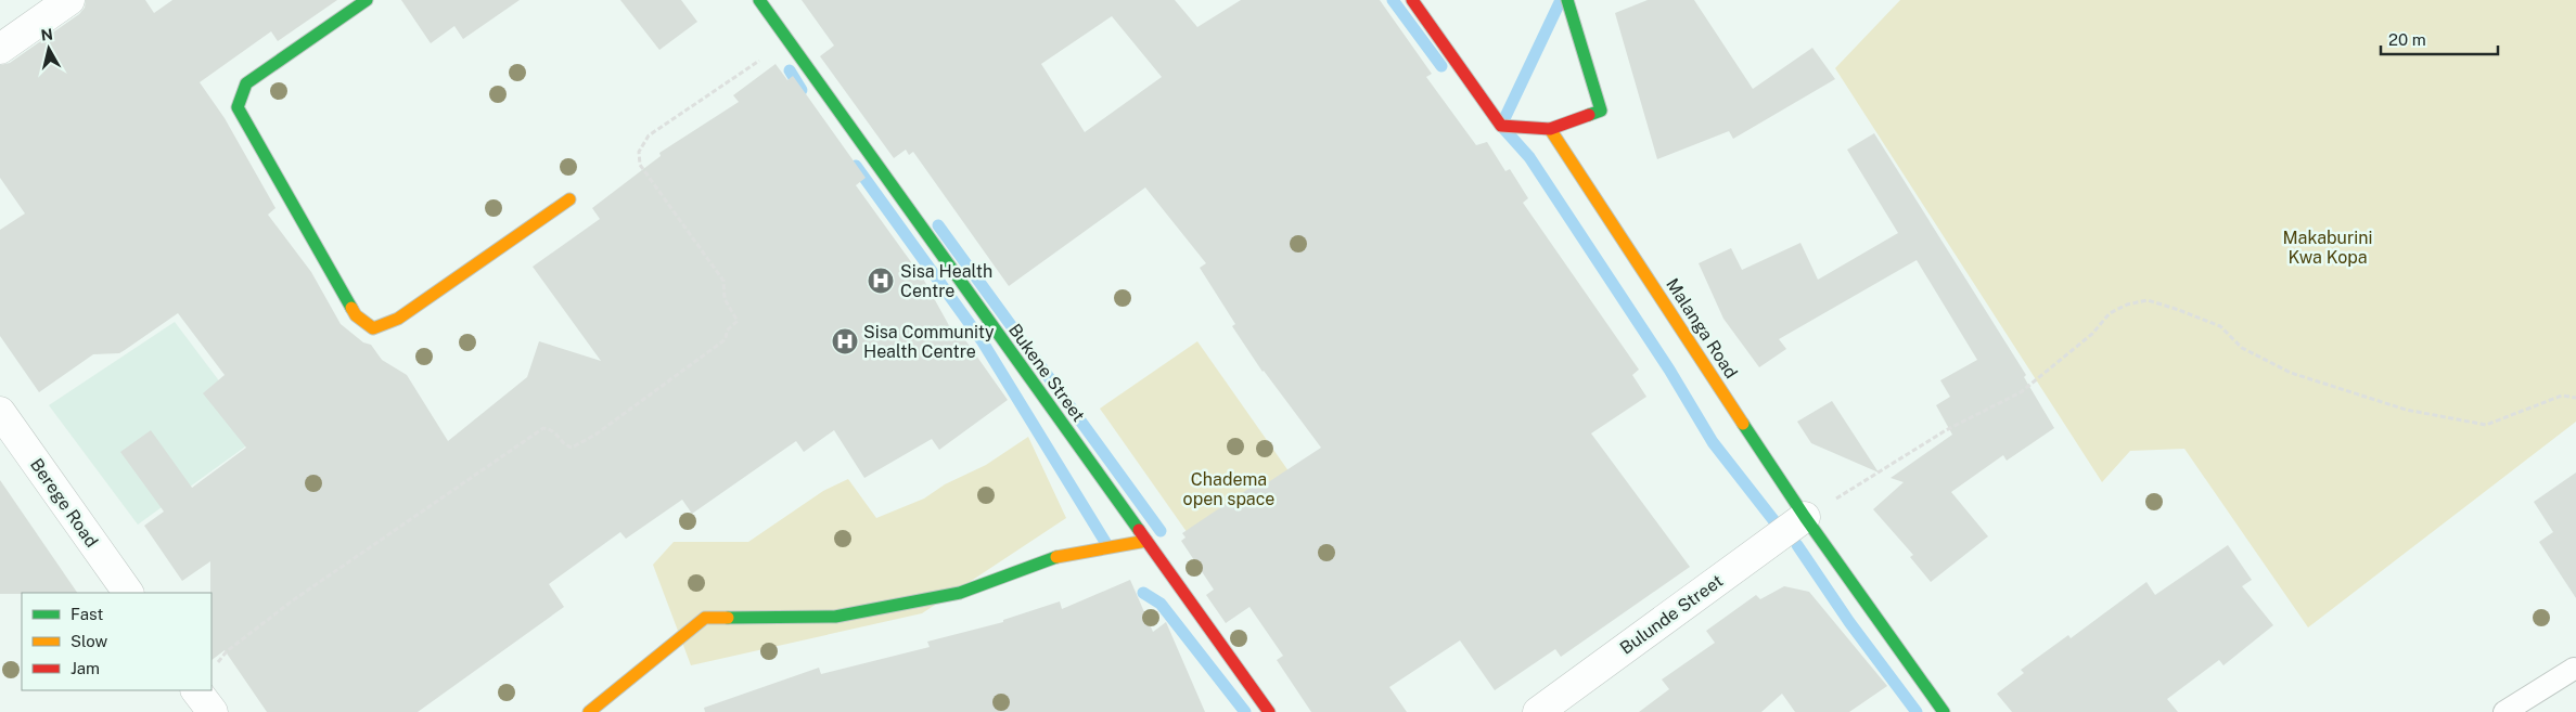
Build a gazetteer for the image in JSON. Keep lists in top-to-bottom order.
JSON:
{
  "streets": {
    "street": [
      "Malanga Road",
      "Bukene Street",
      "Berege Road",
      "Bulunde Street"
    ]
  },
  "crossings": [
    ["Malanga Road", "Bulunde Street"]
  ],
  "parks": ["Makaburini Kwa Kopa", "Chadema open space"],
  "places": {
    "hospital": ["Sisa Health Centre", "Sisa Community Health Centre"]
  },
  "legend": ["Fast", "Slow", "Jam"],
  "scale_bar": "20 m",
  "north": "top"
}
